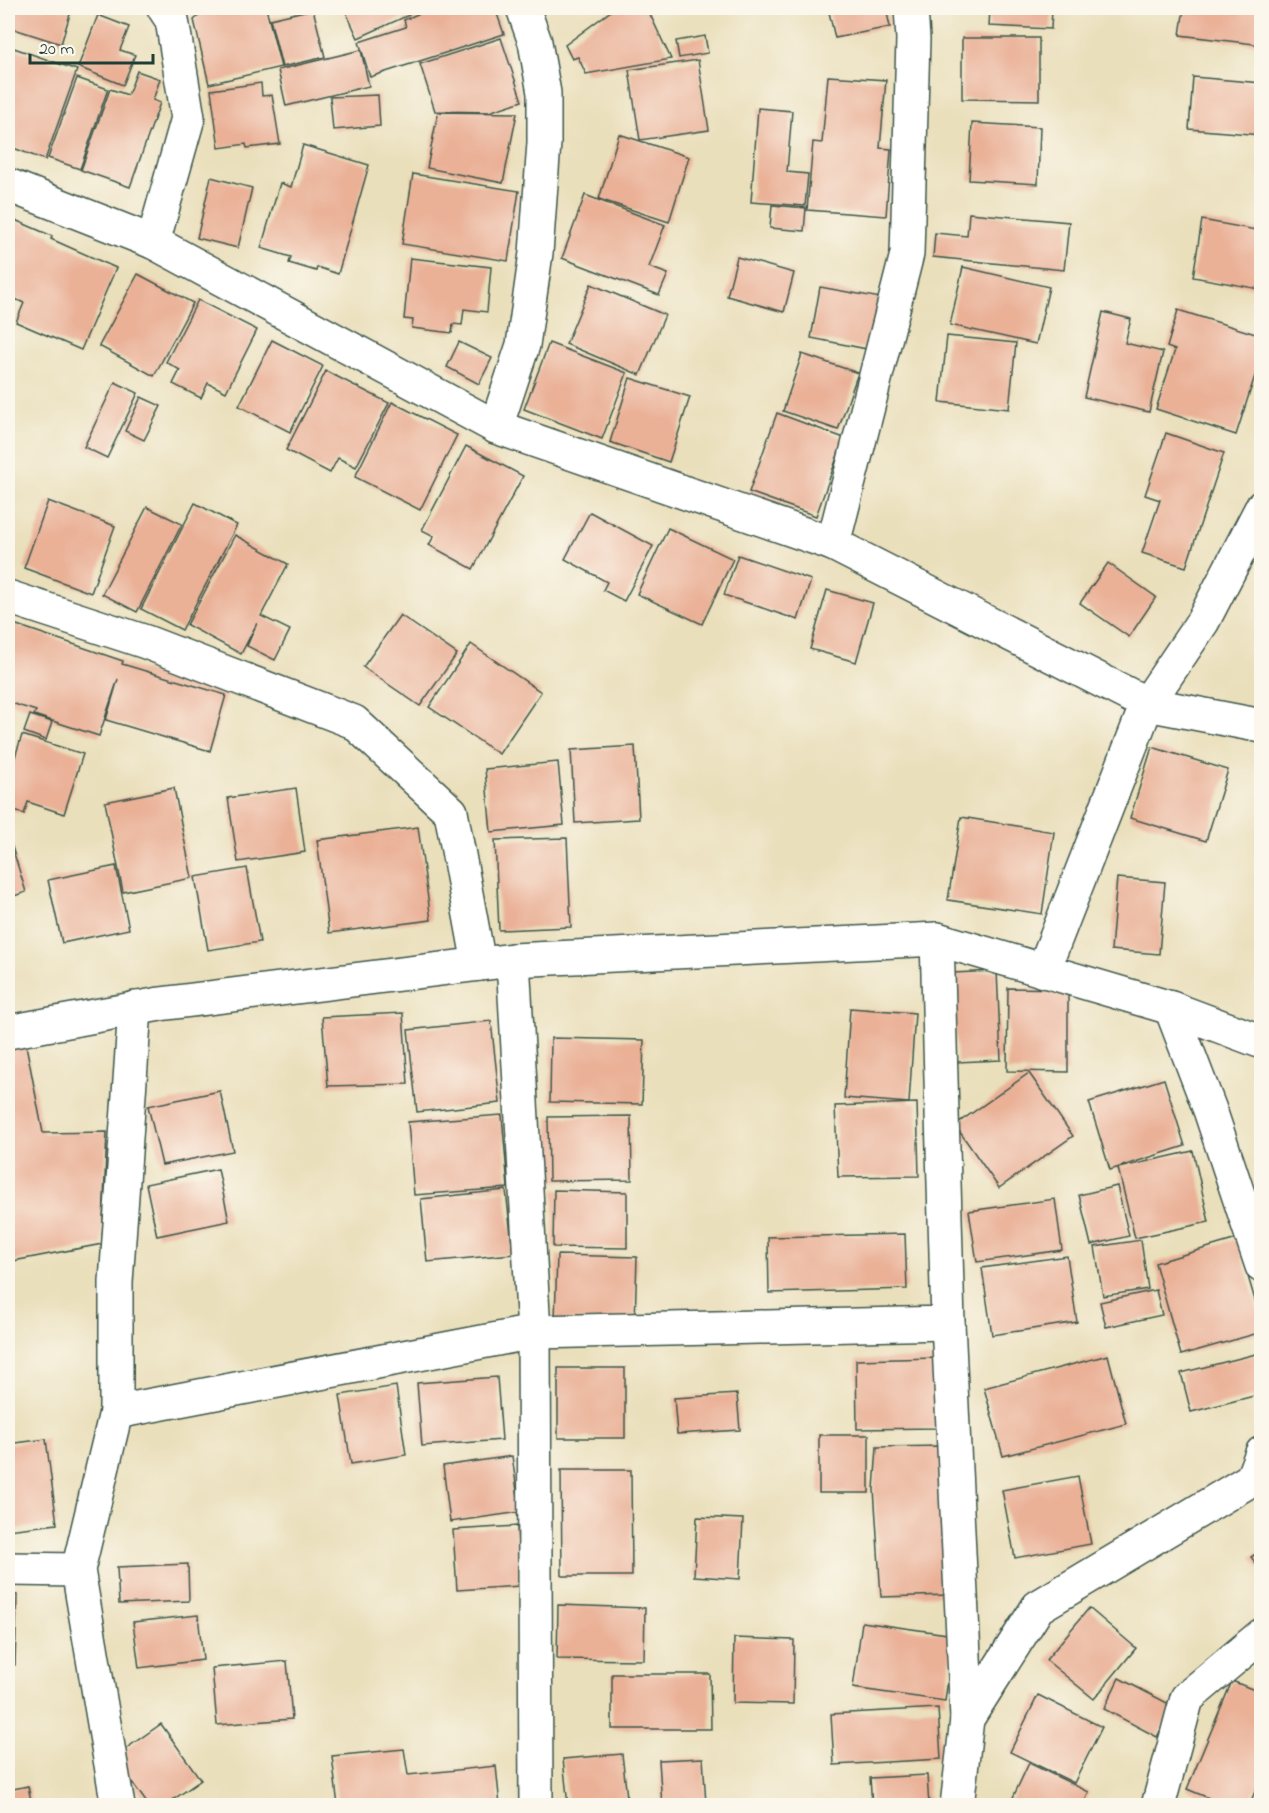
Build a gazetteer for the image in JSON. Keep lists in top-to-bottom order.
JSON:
{
  "scale_bar": "20 m"
}
